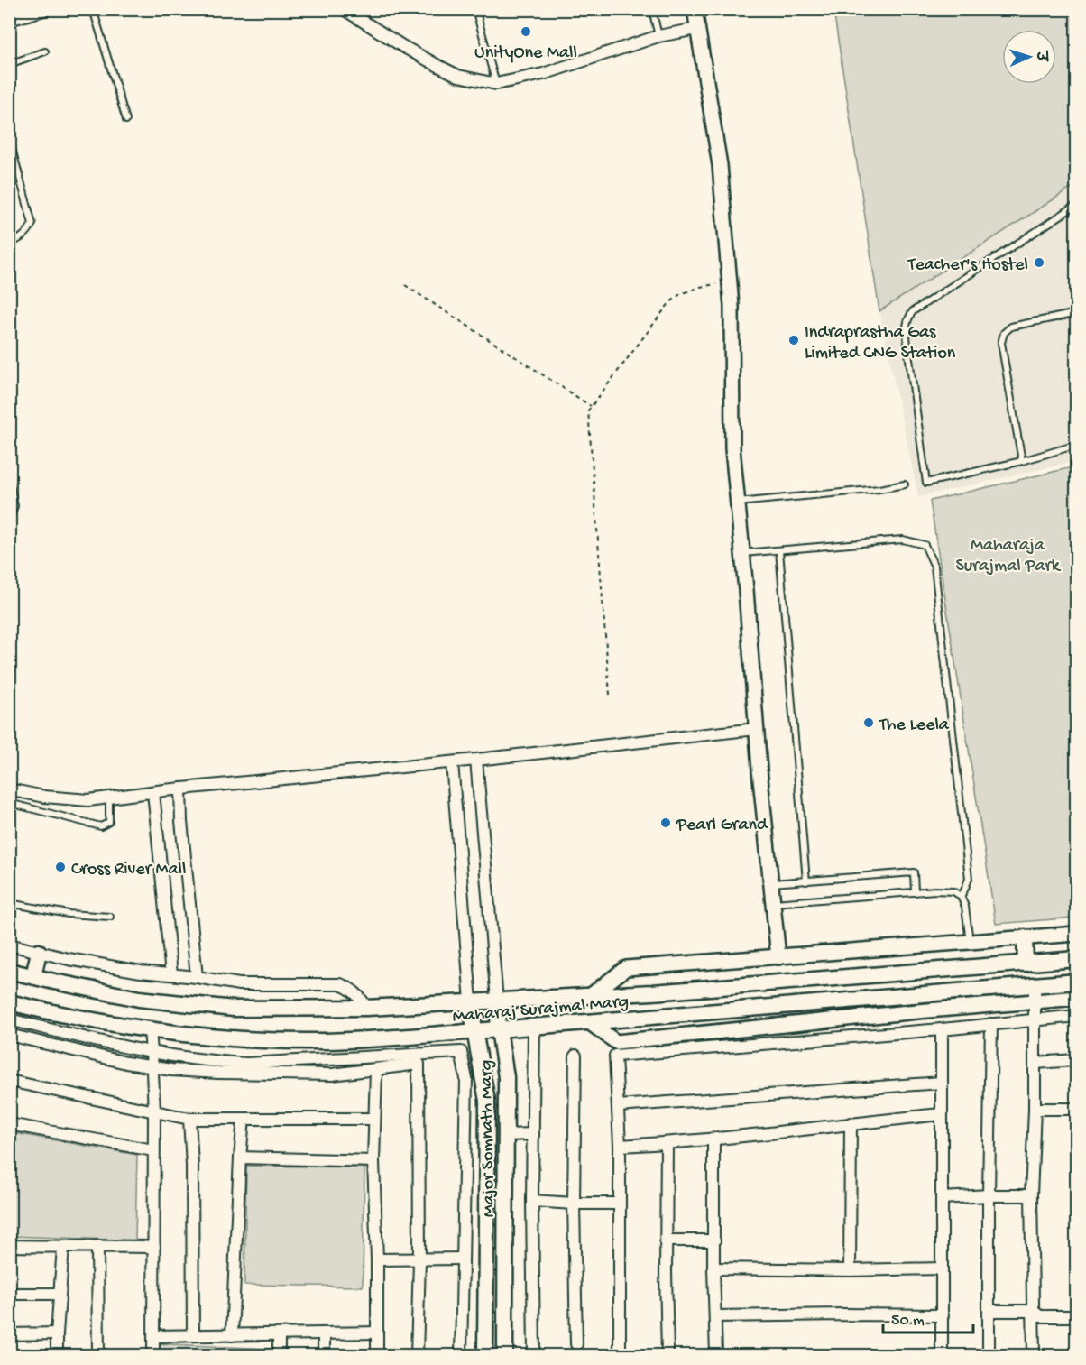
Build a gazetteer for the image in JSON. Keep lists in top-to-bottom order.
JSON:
{
  "streets": {
    "main road": ["Maharaj Surajmal Marg", "Major Somnath Marg"]
  },
  "crossings": [
    ["Maharaj Surajmal Marg", "Major Somnath Marg"]
  ],
  "parks": ["Maharaja Surajmal Park"],
  "places": [
    "UnityOne Mall",
    "Teacher's Hostel",
    "Indraprastha Gas Limited CNG Station",
    "The Leela",
    "Pearl Grand",
    "Cross River Mall"
  ],
  "scale_bar": "50 m",
  "north": "right"
}
